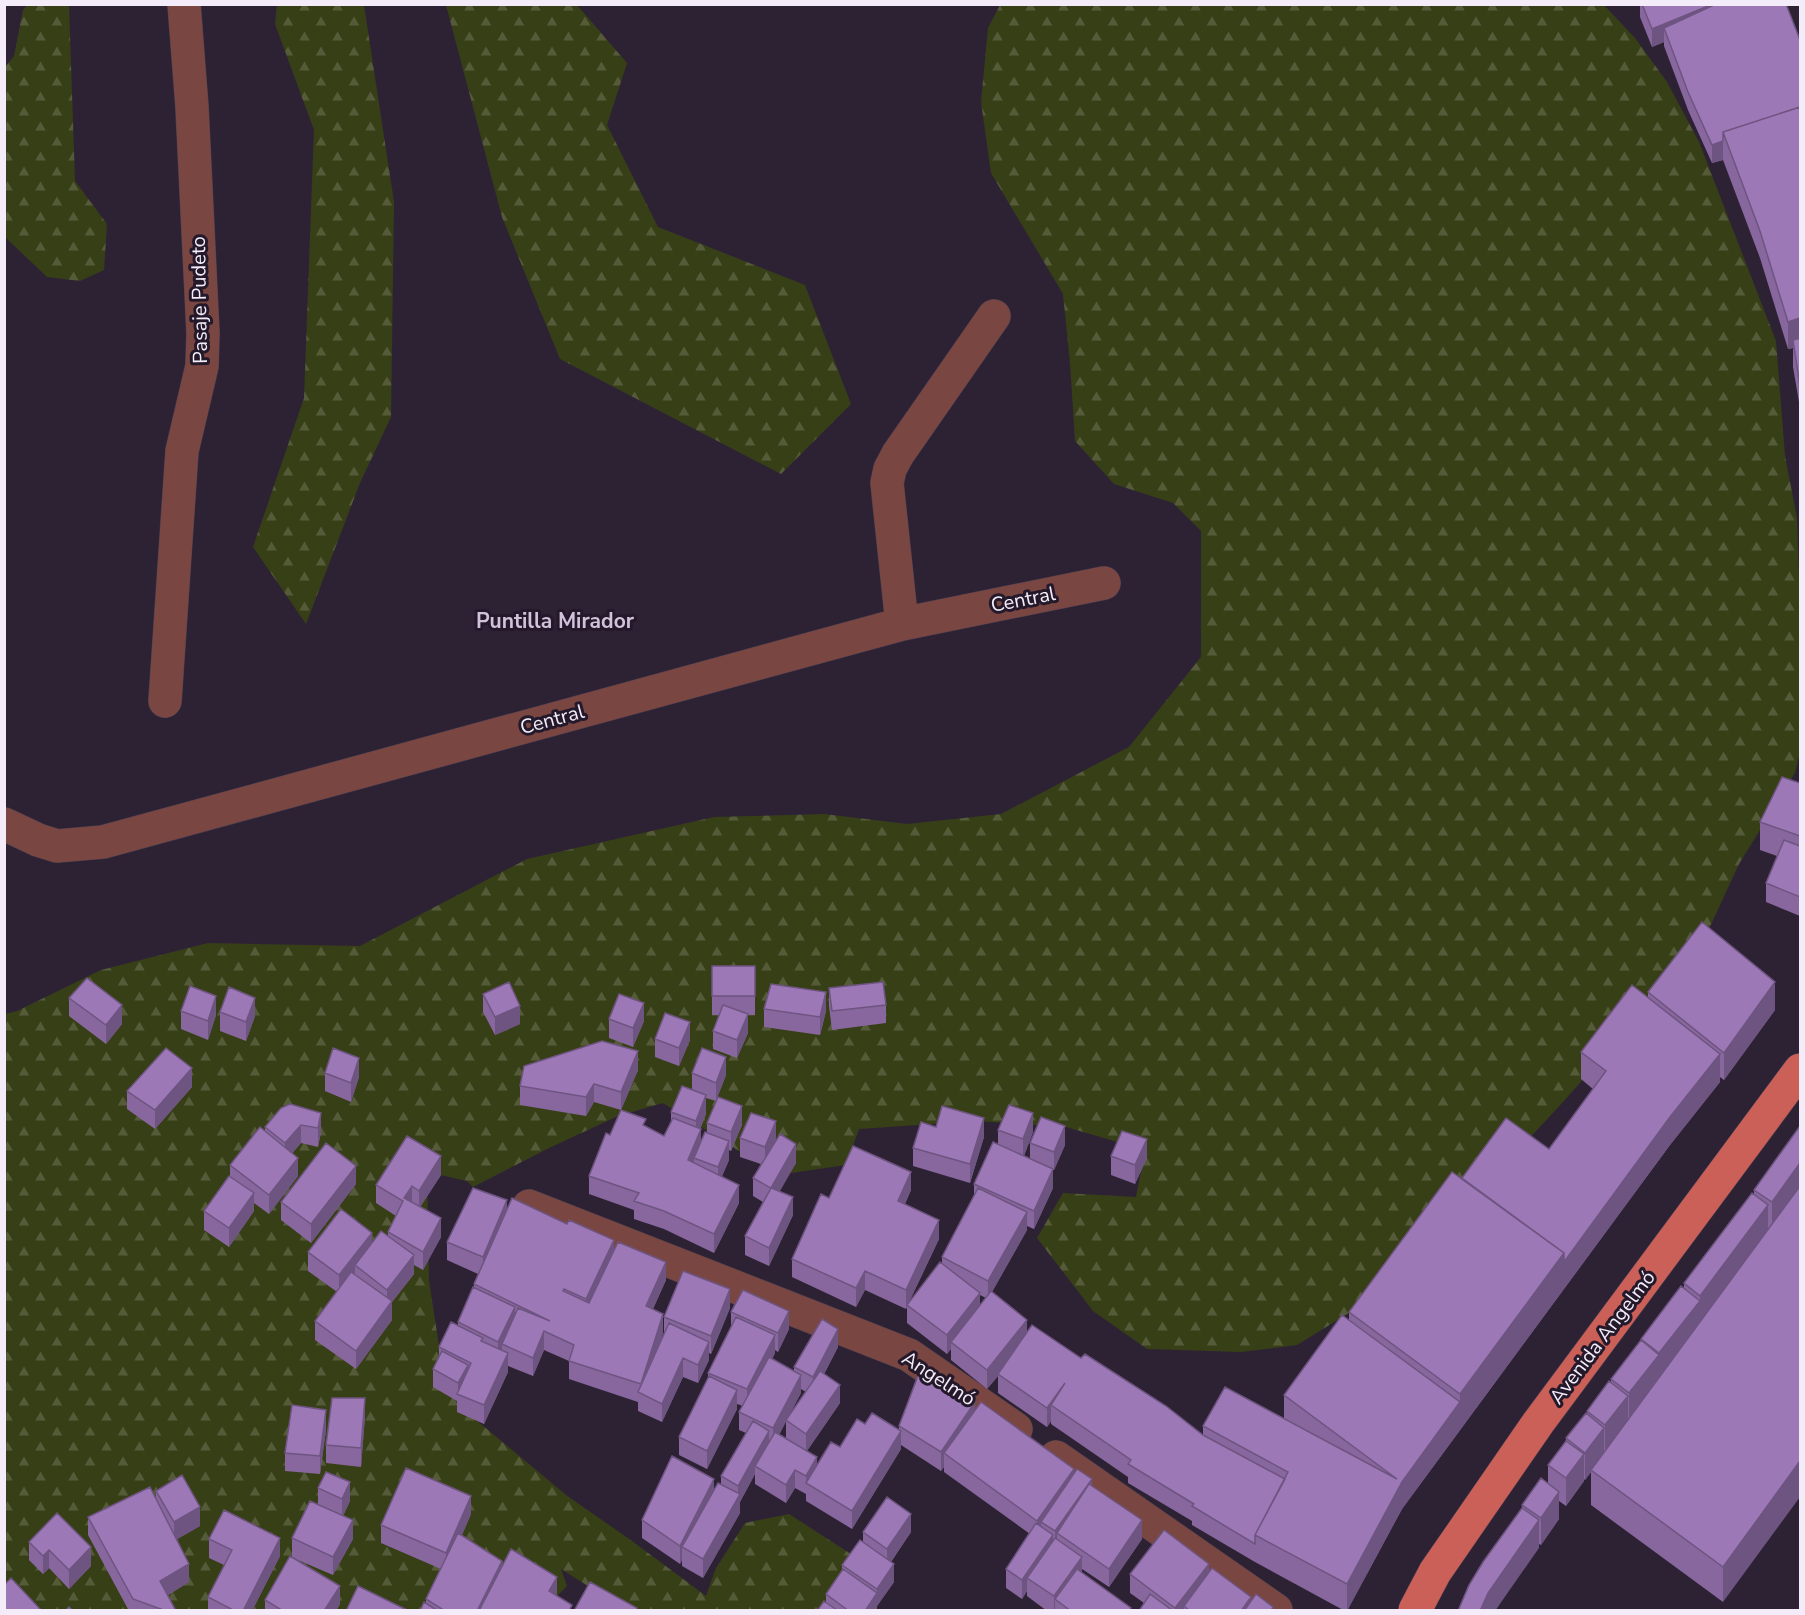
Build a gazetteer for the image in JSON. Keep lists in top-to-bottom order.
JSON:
{
  "streets": {
    "main road": ["Avenida Angelmó"],
    "street": ["Pasaje Pudeto", "Central", "Angelmó"]
  },
  "districts": ["Puntilla Mirador"]
}
